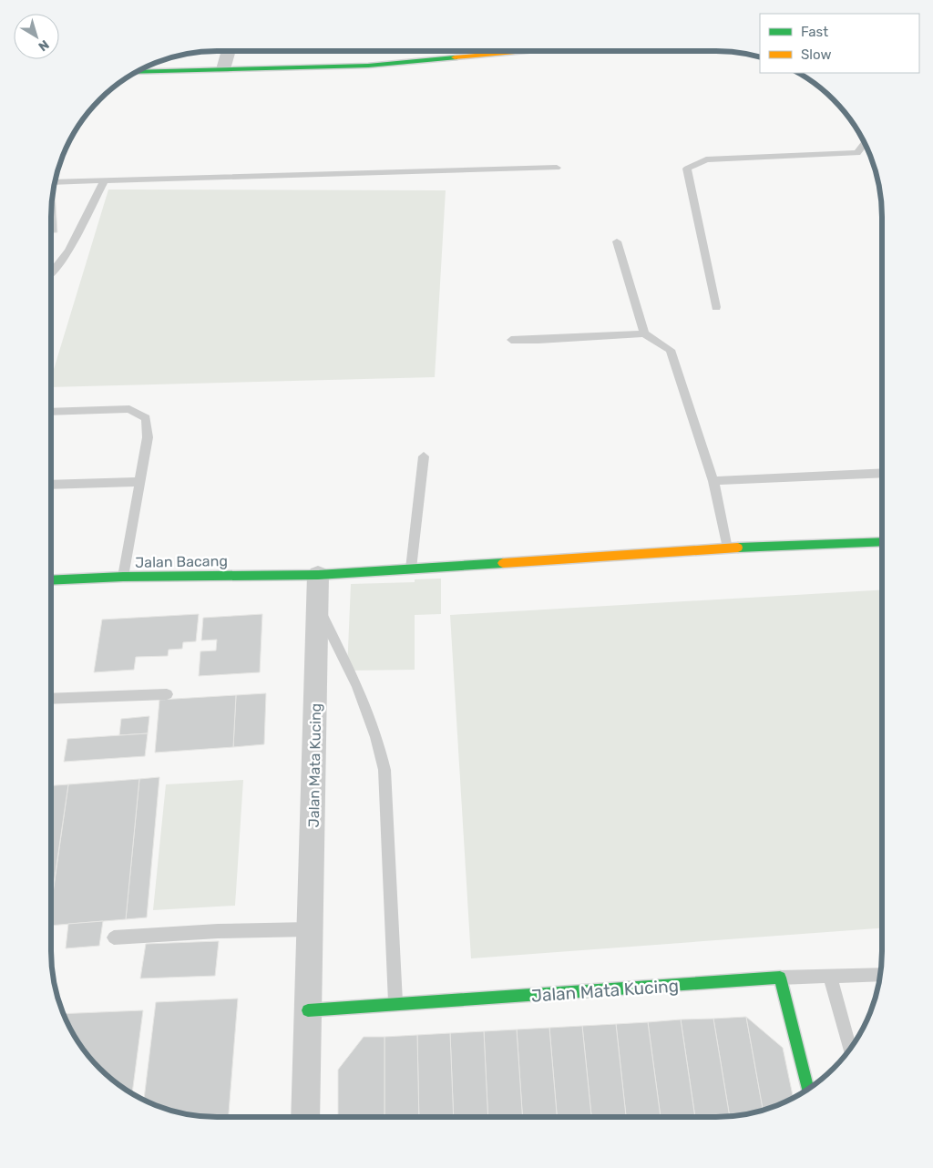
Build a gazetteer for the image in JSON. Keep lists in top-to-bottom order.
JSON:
{
  "streets": {
    "street": ["Jalan Bacang", "Jalan Mata Kucing"]
  },
  "crossings": [
    ["Jalan Bacang", "Jalan Mata Kucing"]
  ],
  "legend": ["Fast", "Slow"],
  "north": "bottom right"
}
